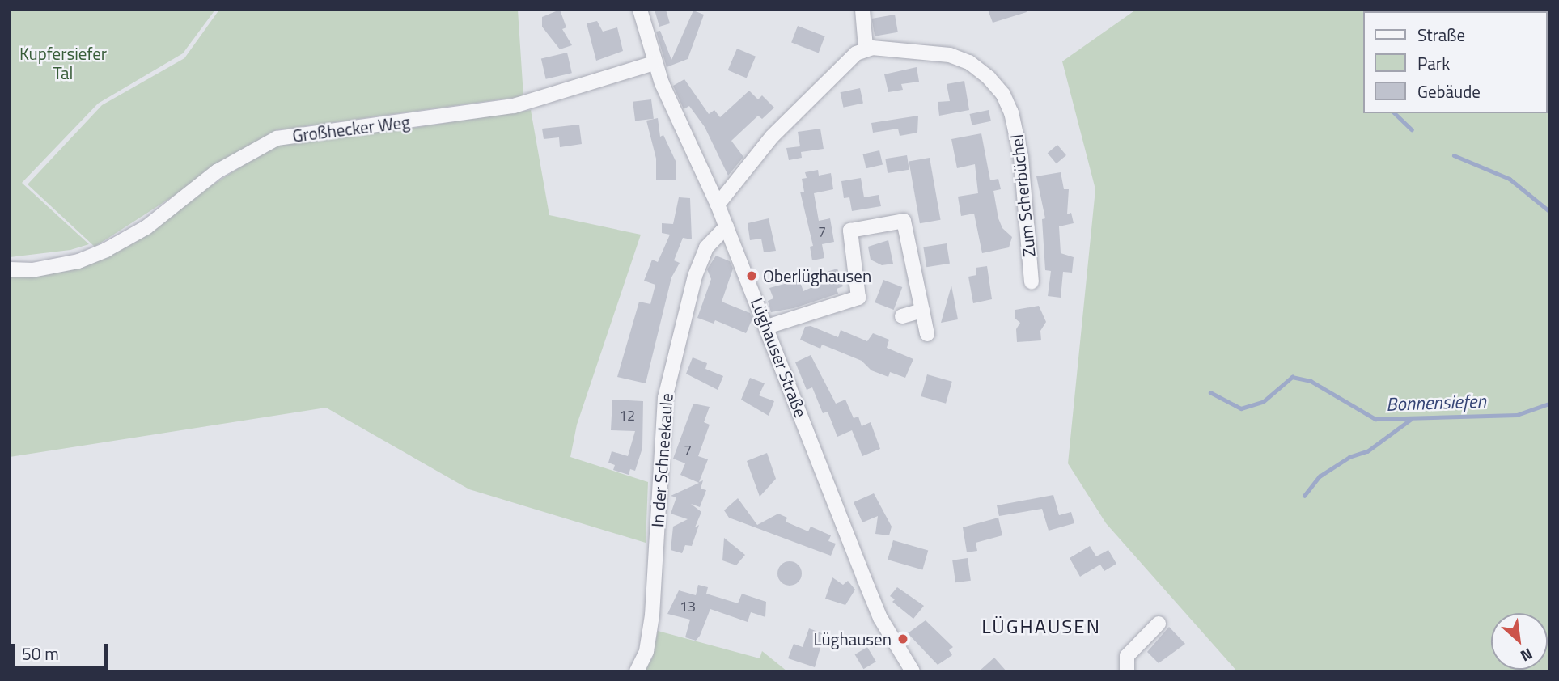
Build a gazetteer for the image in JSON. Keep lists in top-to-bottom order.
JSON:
{
  "streets": {
    "street": [
      "Großhecker Weg",
      "Zum Scherbüchel",
      "Lüghauser Straße",
      "In der Schneekaule"
    ]
  },
  "crossings": [
    ["Großhecker Weg", "Lüghauser Straße"],
    ["Lüghauser Straße", "In der Schneekaule"]
  ],
  "districts": ["LÜGHAUSEN"],
  "water": ["Bonnensiefen"],
  "parks": ["Kupfersiefer Tal"],
  "places": ["Oberlüghausen", "Lüghausen"],
  "house_numbers": [
    "7",
    "12",
    "7",
    "13"
  ],
  "legend": ["Straße", "Park", "Gebäude"],
  "scale_bar": "50 m",
  "north": "bottom right"
}
